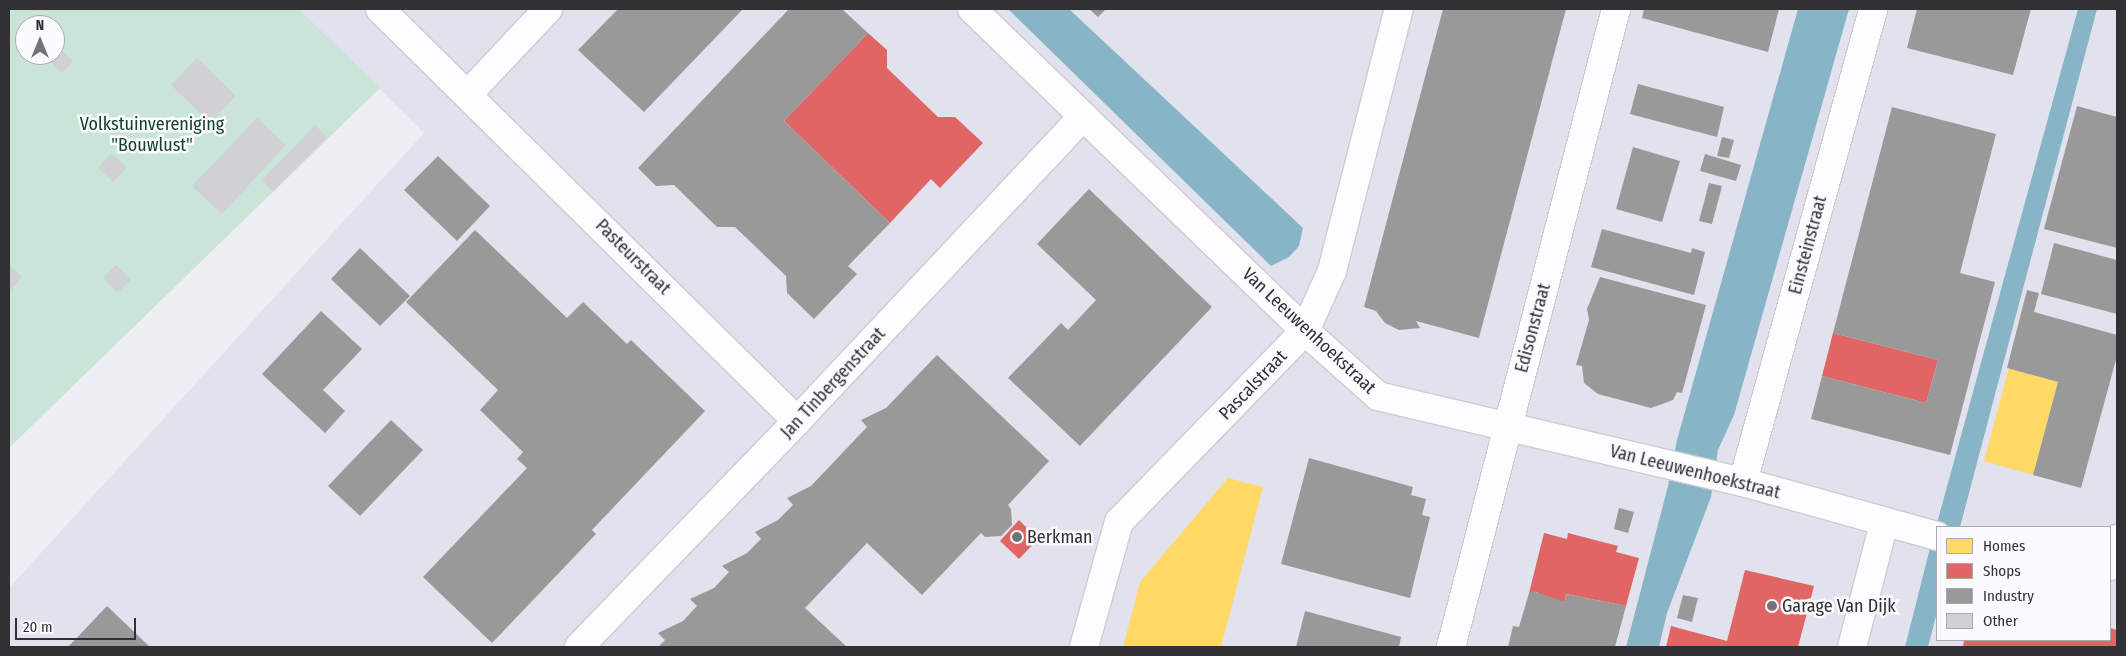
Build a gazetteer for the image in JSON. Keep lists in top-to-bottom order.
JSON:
{
  "streets": {
    "street": [
      "Einsteinstraat",
      "Pasteurstraat",
      "Edisonstraat",
      "Van Leeuwenhoekstraat",
      "Jan Tinbergenstraat",
      "Pascalstraat"
    ]
  },
  "crossings": [
    ["Einsteinstraat", "Van Leeuwenhoekstraat"],
    ["Pasteurstraat", "Jan Tinbergenstraat"],
    ["Edisonstraat", "Van Leeuwenhoekstraat"],
    ["Van Leeuwenhoekstraat", "Jan Tinbergenstraat"],
    ["Van Leeuwenhoekstraat", "Pascalstraat"]
  ],
  "parks": ["Volkstuinvereniging \"Bouwlust\""],
  "places": ["Berkman", "Garage Van Dijk"],
  "legend": [
    "Homes",
    "Shops",
    "Industry",
    "Other"
  ],
  "scale_bar": "20 m",
  "north": "top"
}
